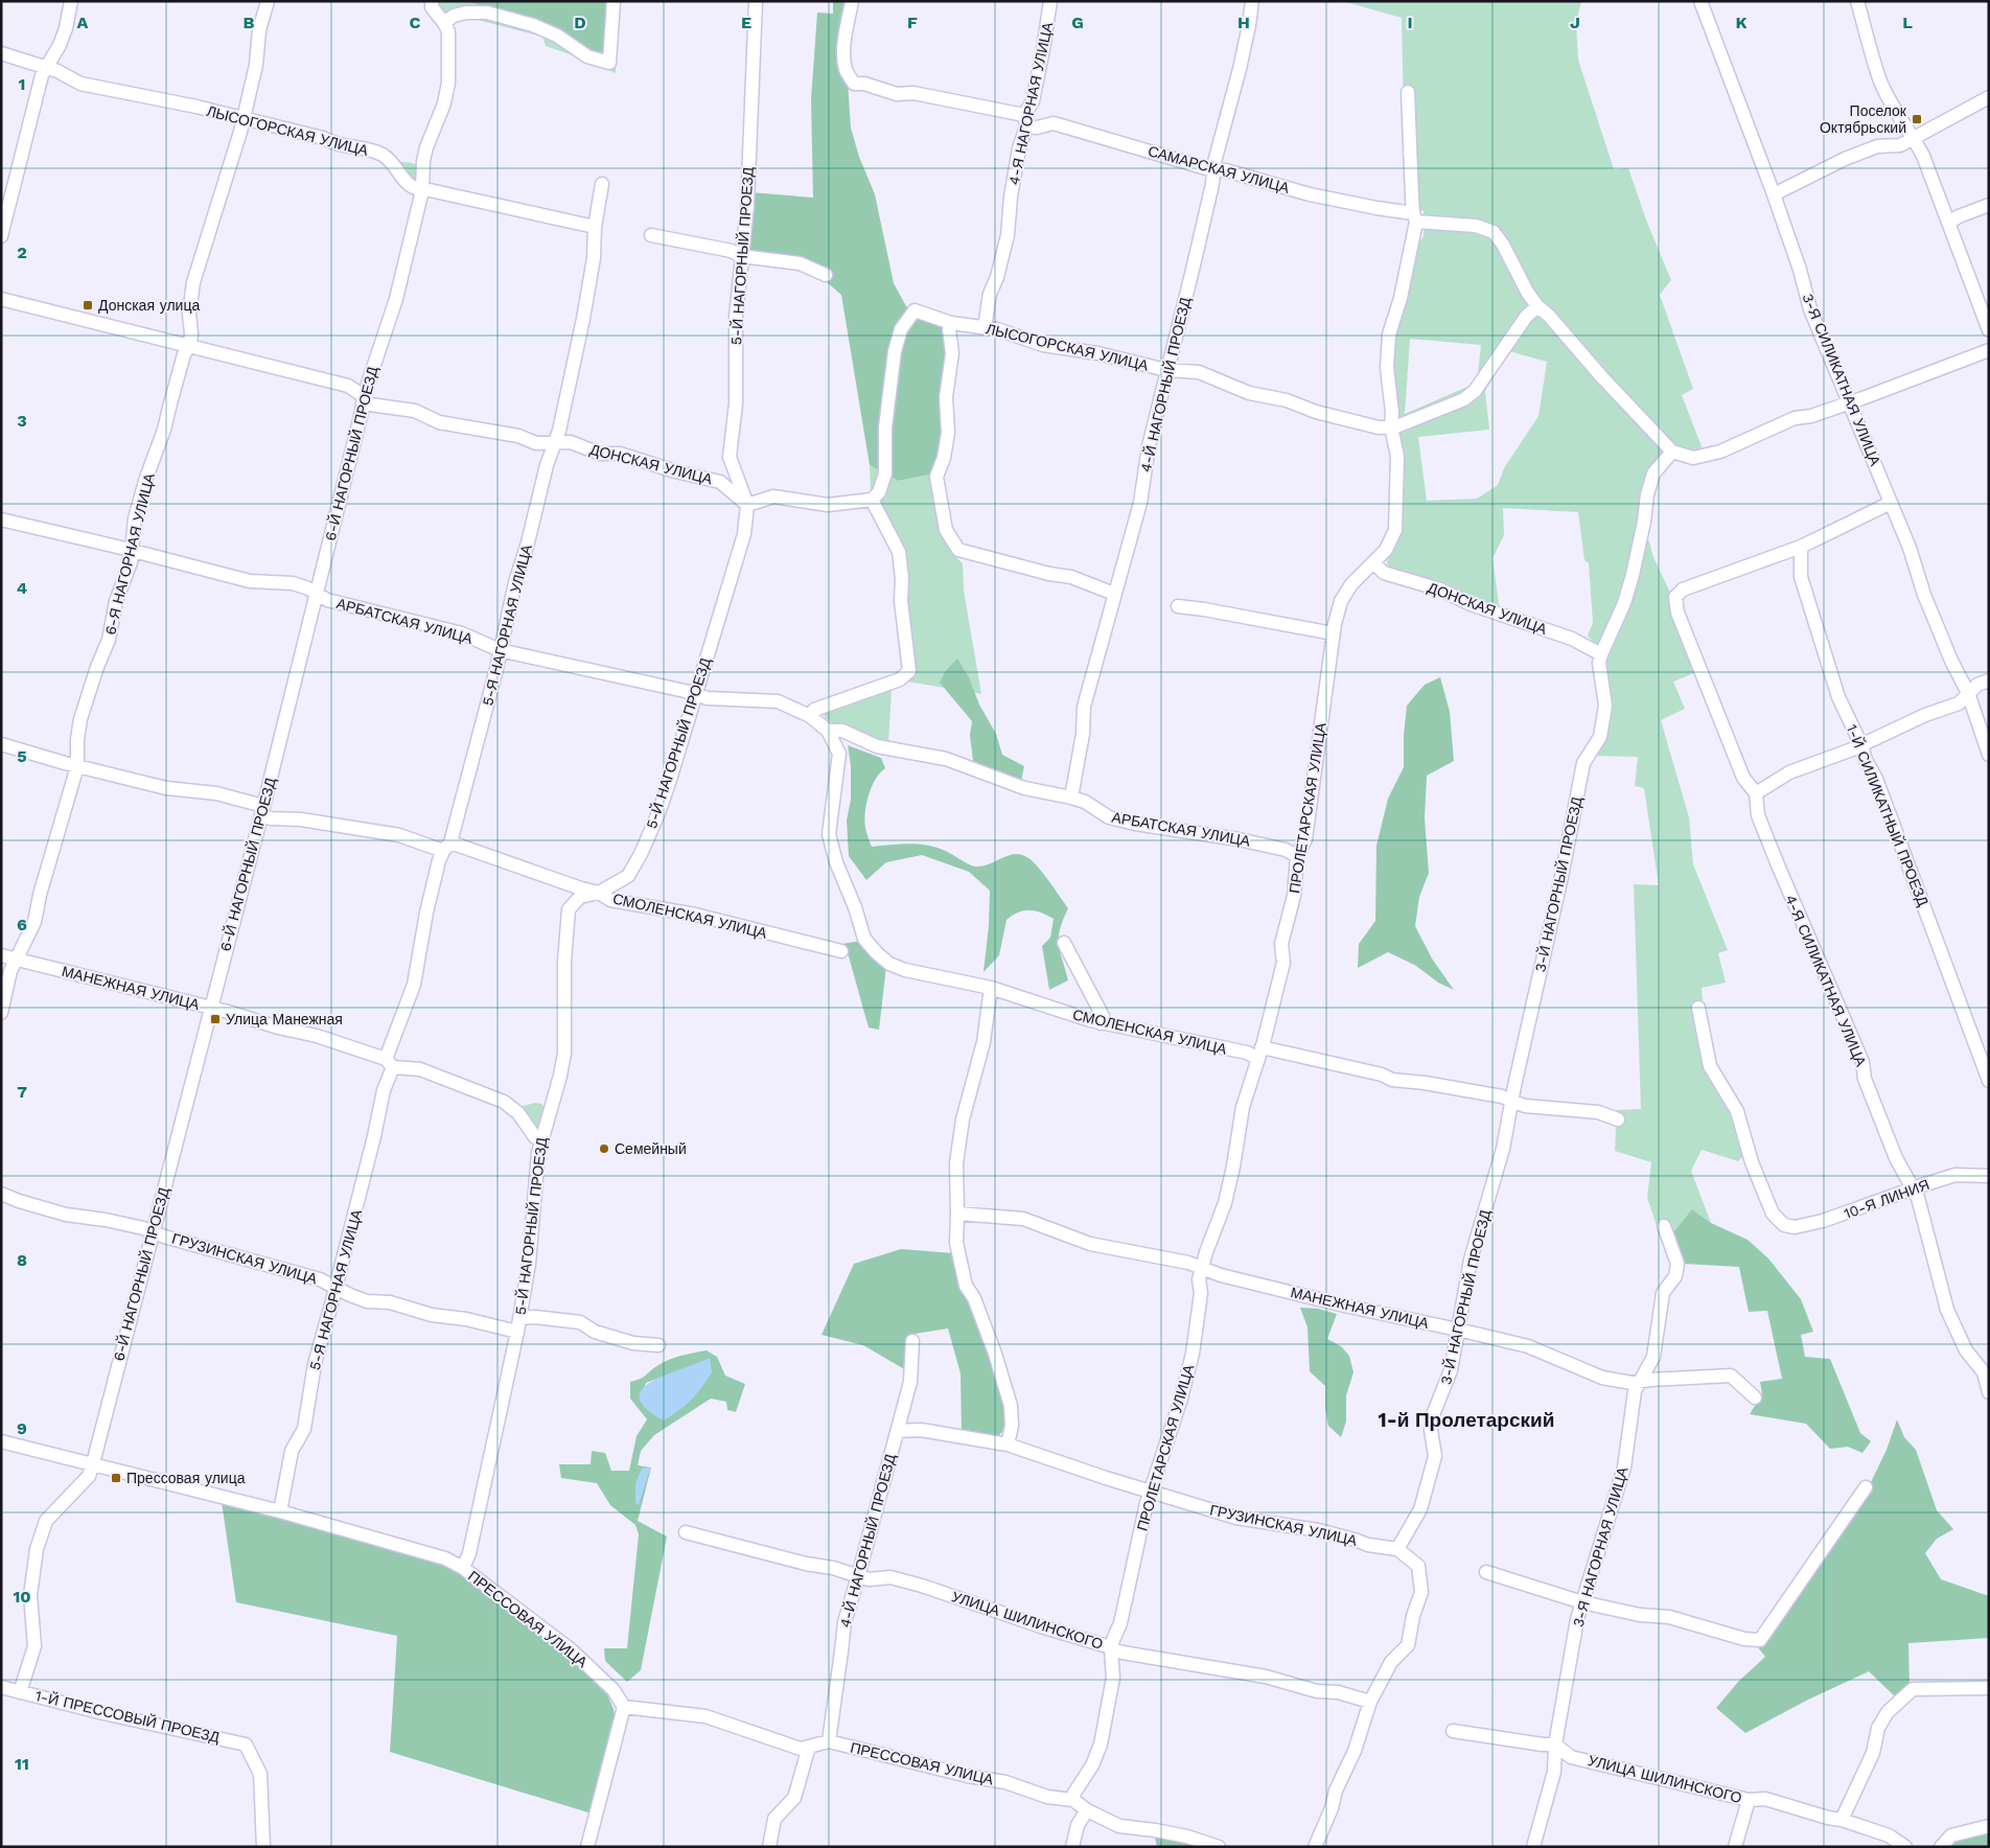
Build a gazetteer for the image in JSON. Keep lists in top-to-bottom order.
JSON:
{
  "streets": {
    "street": [
      "4-Я НАГОРНАЯ УЛИЦА",
      "ЛЫСОГОРСКАЯ УЛИЦА",
      "САМАРСКАЯ УЛИЦА",
      "5-Й НАГОРНЫЙ ПРОЕЗД",
      "3-Я СИЛИКАТНАЯ УЛИЦА",
      "4-Й НАГОРНЫЙ ПРОЕЗД",
      "6-Й НАГОРНЫЙ ПРОЕЗД",
      "ДОНСКАЯ УЛИЦА",
      "6-Я НАГОРНАЯ УЛИЦА",
      "АРБАТСКАЯ УЛИЦА",
      "5-Я НАГОРНАЯ УЛИЦА",
      "ПРОЛЕТАРСКАЯ УЛИЦА",
      "1-Й СИЛИКАТНЫЙ ПРОЕЗД",
      "3-Й НАГОРНЫЙ ПРОЕЗД",
      "СМОЛЕНСКАЯ УЛИЦА",
      "4-Я СИЛИКАТНАЯ УЛИЦА",
      "МАНЕЖНАЯ УЛИЦА",
      "10-Я ЛИНИЯ",
      "ГРУЗИНСКАЯ УЛИЦА",
      "3-Я НАГОРНАЯ УЛИЦА",
      "ПРЕССОВАЯ УЛИЦА",
      "УЛИЦА ШИЛИНСКОГО",
      "1-Й ПРЕССОВЫЙ ПРОЕЗД"
    ]
  },
  "crossings": [
    ["4-Я НАГОРНАЯ УЛИЦА", "ЛЫСОГОРСКАЯ УЛИЦА"],
    ["4-Я НАГОРНАЯ УЛИЦА", "САМАРСКАЯ УЛИЦА"],
    ["ЛЫСОГОРСКАЯ УЛИЦА", "САМАРСКАЯ УЛИЦА"],
    ["ЛЫСОГОРСКАЯ УЛИЦА", "4-Й НАГОРНЫЙ ПРОЕЗД"],
    ["ЛЫСОГОРСКАЯ УЛИЦА", "6-Й НАГОРНЫЙ ПРОЕЗД"],
    ["ЛЫСОГОРСКАЯ УЛИЦА", "6-Я НАГОРНАЯ УЛИЦА"],
    ["ЛЫСОГОРСКАЯ УЛИЦА", "5-Я НАГОРНАЯ УЛИЦА"],
    ["ЛЫСОГОРСКАЯ УЛИЦА", "ПРОЛЕТАРСКАЯ УЛИЦА"],
    ["САМАРСКАЯ УЛИЦА", "4-Й НАГОРНЫЙ ПРОЕЗД"],
    ["САМАРСКАЯ УЛИЦА", "ПРОЛЕТАРСКАЯ УЛИЦА"],
    ["5-Й НАГОРНЫЙ ПРОЕЗД", "ДОНСКАЯ УЛИЦА"],
    ["5-Й НАГОРНЫЙ ПРОЕЗД", "АРБАТСКАЯ УЛИЦА"],
    ["5-Й НАГОРНЫЙ ПРОЕЗД", "СМОЛЕНСКАЯ УЛИЦА"],
    ["5-Й НАГОРНЫЙ ПРОЕЗД", "МАНЕЖНАЯ УЛИЦА"],
    ["5-Й НАГОРНЫЙ ПРОЕЗД", "ГРУЗИНСКАЯ УЛИЦА"],
    ["5-Й НАГОРНЫЙ ПРОЕЗД", "ПРЕССОВАЯ УЛИЦА"],
    ["4-Й НАГОРНЫЙ ПРОЕЗД", "АРБАТСКАЯ УЛИЦА"],
    ["4-Й НАГОРНЫЙ ПРОЕЗД", "ГРУЗИНСКАЯ УЛИЦА"],
    ["4-Й НАГОРНЫЙ ПРОЕЗД", "ПРЕССОВАЯ УЛИЦА"],
    ["4-Й НАГОРНЫЙ ПРОЕЗД", "УЛИЦА ШИЛИНСКОГО"],
    ["6-Й НАГОРНЫЙ ПРОЕЗД", "ДОНСКАЯ УЛИЦА"],
    ["6-Й НАГОРНЫЙ ПРОЕЗД", "АРБАТСКАЯ УЛИЦА"],
    ["6-Й НАГОРНЫЙ ПРОЕЗД", "СМОЛЕНСКАЯ УЛИЦА"],
    ["6-Й НАГОРНЫЙ ПРОЕЗД", "МАНЕЖНАЯ УЛИЦА"],
    ["6-Й НАГОРНЫЙ ПРОЕЗД", "ГРУЗИНСКАЯ УЛИЦА"],
    ["6-Й НАГОРНЫЙ ПРОЕЗД", "ПРЕССОВАЯ УЛИЦА"],
    ["6-Й НАГОРНЫЙ ПРОЕЗД", "1-Й ПРЕССОВЫЙ ПРОЕЗД"],
    ["ДОНСКАЯ УЛИЦА", "6-Я НАГОРНАЯ УЛИЦА"],
    ["ДОНСКАЯ УЛИЦА", "5-Я НАГОРНАЯ УЛИЦА"],
    ["ДОНСКАЯ УЛИЦА", "ПРОЛЕТАРСКАЯ УЛИЦА"],
    ["ДОНСКАЯ УЛИЦА", "3-Й НАГОРНЫЙ ПРОЕЗД"],
    ["6-Я НАГОРНАЯ УЛИЦА", "АРБАТСКАЯ УЛИЦА"],
    ["6-Я НАГОРНАЯ УЛИЦА", "СМОЛЕНСКАЯ УЛИЦА"],
    ["6-Я НАГОРНАЯ УЛИЦА", "МАНЕЖНАЯ УЛИЦА"],
    ["АРБАТСКАЯ УЛИЦА", "5-Я НАГОРНАЯ УЛИЦА"],
    ["АРБАТСКАЯ УЛИЦА", "ПРОЛЕТАРСКАЯ УЛИЦА"],
    ["АРБАТСКАЯ УЛИЦА", "СМОЛЕНСКАЯ УЛИЦА"],
    ["5-Я НАГОРНАЯ УЛИЦА", "СМОЛЕНСКАЯ УЛИЦА"],
    ["5-Я НАГОРНАЯ УЛИЦА", "МАНЕЖНАЯ УЛИЦА"],
    ["5-Я НАГОРНАЯ УЛИЦА", "ГРУЗИНСКАЯ УЛИЦА"],
    ["5-Я НАГОРНАЯ УЛИЦА", "ПРЕССОВАЯ УЛИЦА"],
    ["ПРОЛЕТАРСКАЯ УЛИЦА", "СМОЛЕНСКАЯ УЛИЦА"],
    ["ПРОЛЕТАРСКАЯ УЛИЦА", "МАНЕЖНАЯ УЛИЦА"],
    ["ПРОЛЕТАРСКАЯ УЛИЦА", "ГРУЗИНСКАЯ УЛИЦА"],
    ["ПРОЛЕТАРСКАЯ УЛИЦА", "ПРЕССОВАЯ УЛИЦА"],
    ["ПРОЛЕТАРСКАЯ УЛИЦА", "УЛИЦА ШИЛИНСКОГО"],
    ["1-Й СИЛИКАТНЫЙ ПРОЕЗД", "4-Я СИЛИКАТНАЯ УЛИЦА"],
    ["3-Й НАГОРНЫЙ ПРОЕЗД", "СМОЛЕНСКАЯ УЛИЦА"],
    ["3-Й НАГОРНЫЙ ПРОЕЗД", "МАНЕЖНАЯ УЛИЦА"],
    ["3-Й НАГОРНЫЙ ПРОЕЗД", "ГРУЗИНСКАЯ УЛИЦА"],
    ["4-Я СИЛИКАТНАЯ УЛИЦА", "10-Я ЛИНИЯ"],
    ["МАНЕЖНАЯ УЛИЦА", "3-Я НАГОРНАЯ УЛИЦА"],
    ["3-Я НАГОРНАЯ УЛИЦА", "УЛИЦА ШИЛИНСКОГО"]
  ],
  "districts": ["1-й Пролетарский"],
  "places": {
    "transit": [
      "Поселок Октябрьский",
      "Донская улица",
      "Улица Манежная",
      "Прессовая улица"
    ],
    "other": ["Семейный"]
  },
  "grid": {
    "columns": [
      "A",
      "B",
      "C",
      "D",
      "E",
      "F",
      "G",
      "H",
      "I",
      "J",
      "K",
      "L"
    ],
    "rows": [
      "1",
      "2",
      "3",
      "4",
      "5",
      "6",
      "7",
      "8",
      "9",
      "10",
      "11"
    ]
  }
}
